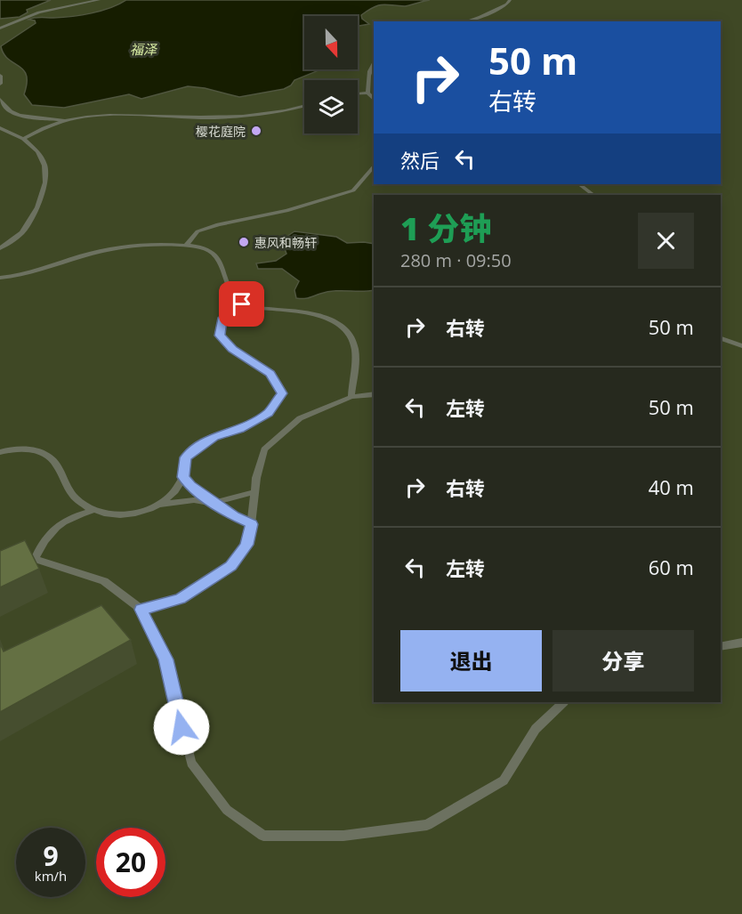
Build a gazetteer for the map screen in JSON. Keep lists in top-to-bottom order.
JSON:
{
  "water": ["福泽"],
  "places": ["樱花庭院", "惠风和畅轩"],
  "north": "bottom",
  "page": {
    "turn": ["50 m", "右转"],
    "then": "然后",
    "heading": ["1 分钟", "280 m · 09:50"],
    "list": [
      {
        "name": "右转",
        "value": "50 m"
      },
      {
        "name": "左转",
        "value": "50 m"
      },
      {
        "name": "右转",
        "value": "40 m"
      },
      {
        "name": "左转",
        "value": "60 m"
      }
    ],
    "buttons": ["退出", "分享"],
    "speed": "9 km/h",
    "limit": "20"
  }
}
